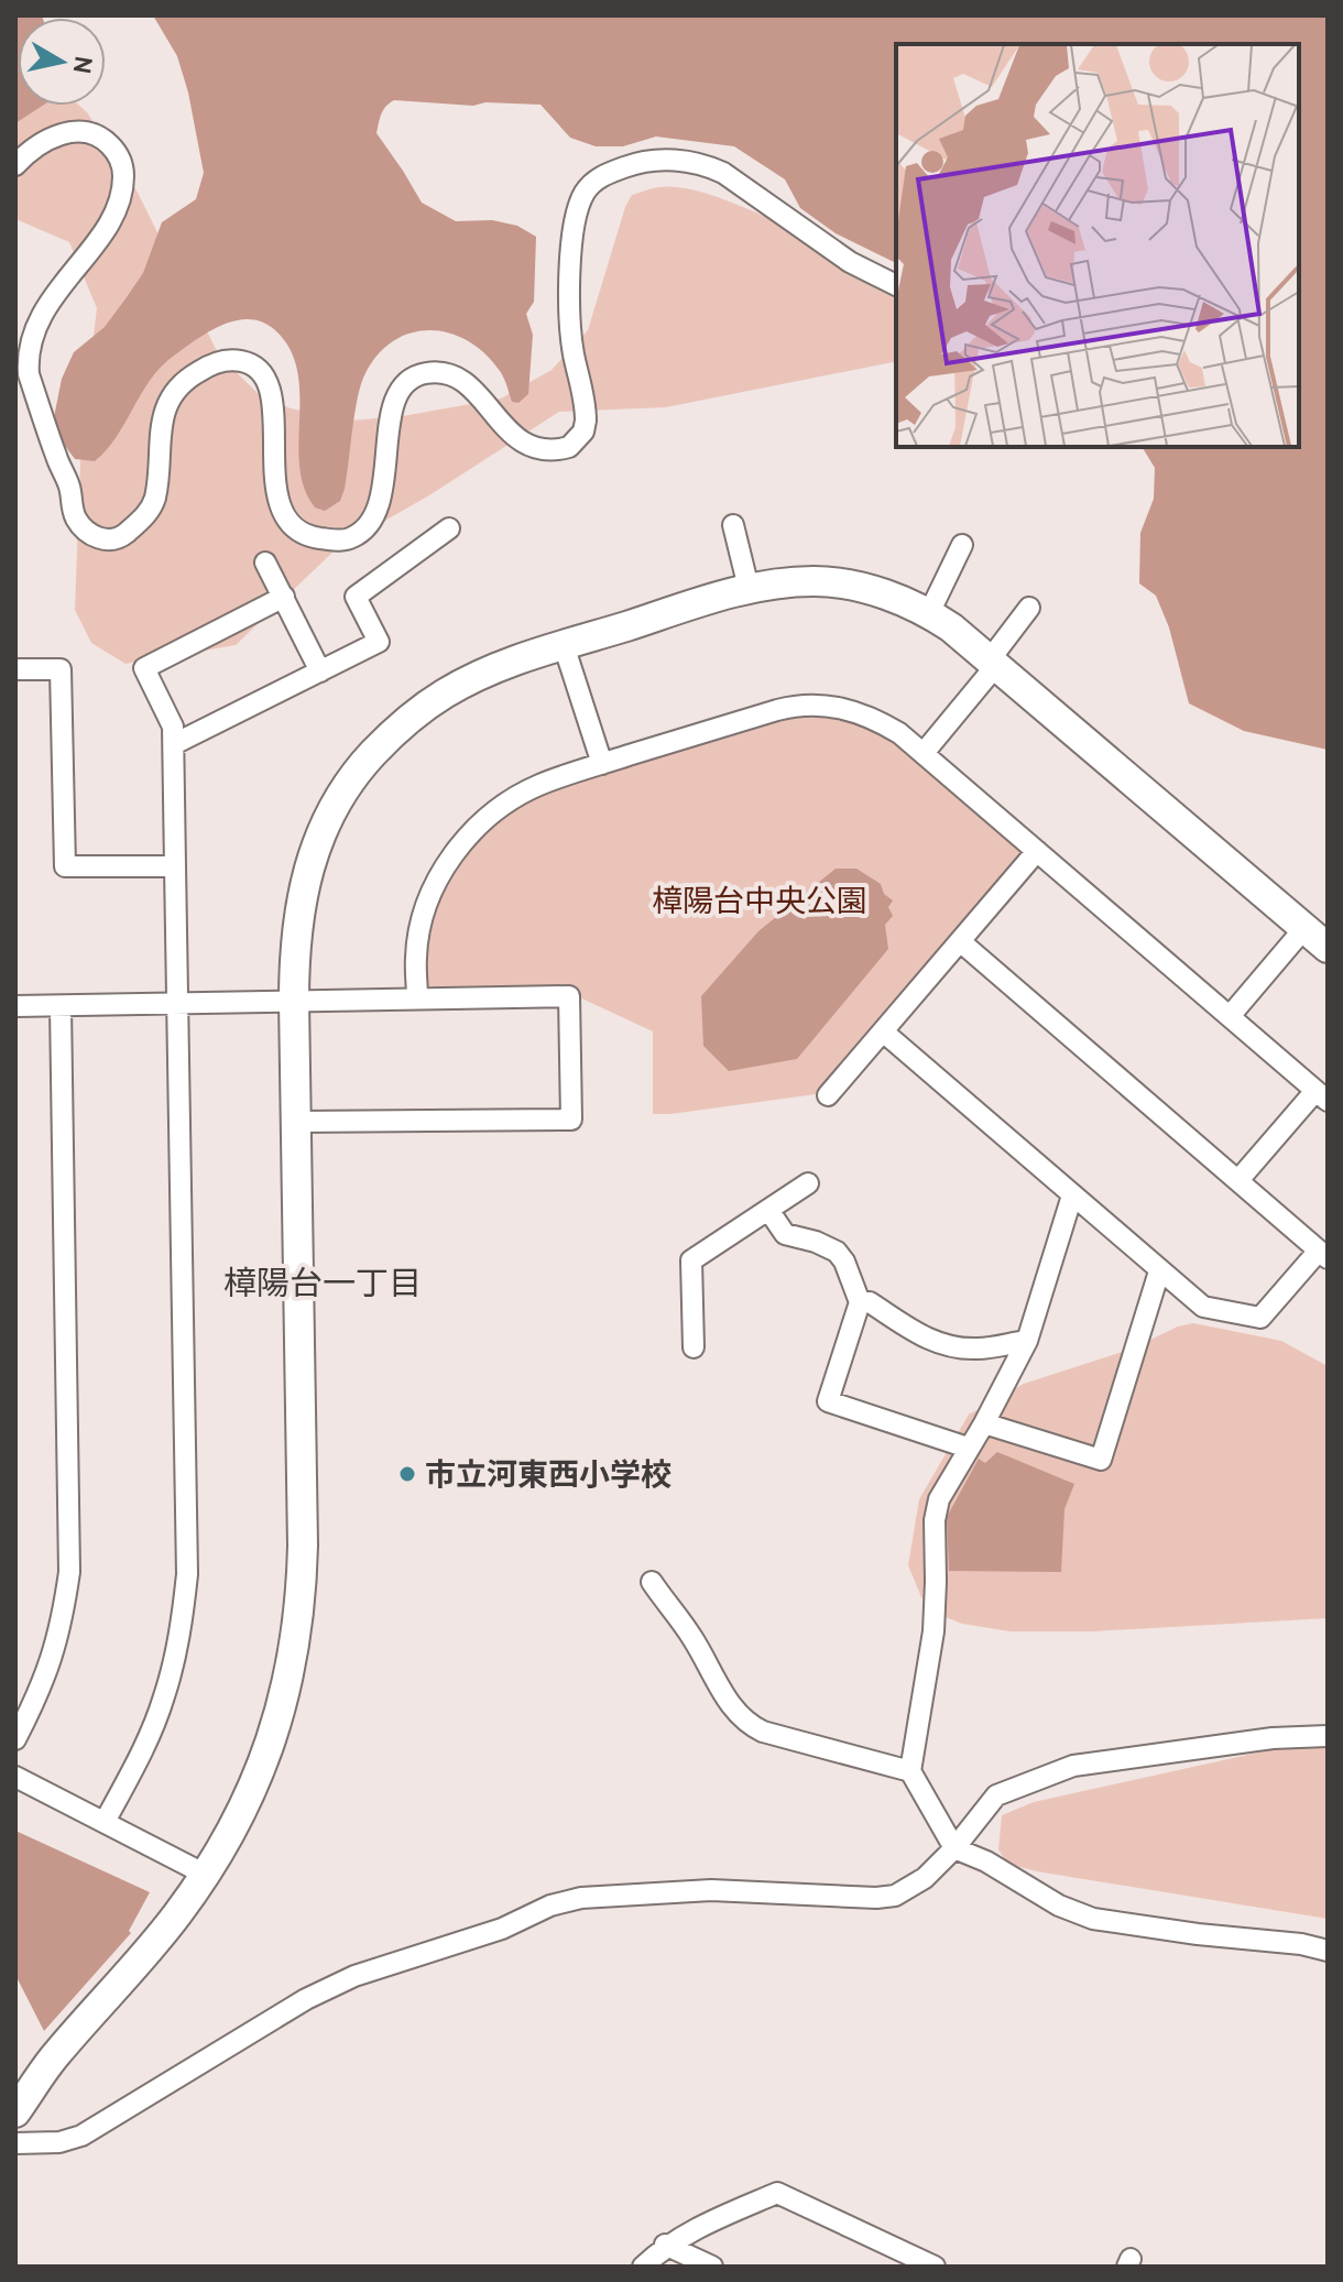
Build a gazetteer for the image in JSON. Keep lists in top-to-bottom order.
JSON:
{
  "districts": ["樟陽台一丁目"],
  "parks": ["樟陽台中央公園"],
  "places": ["市立河東西小学校"],
  "north": "right"
}
